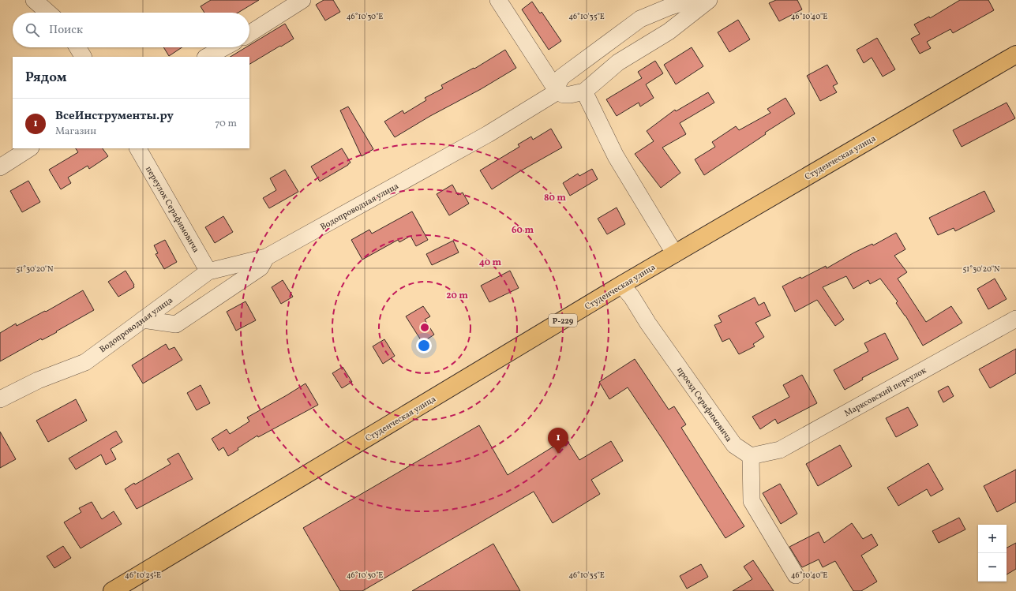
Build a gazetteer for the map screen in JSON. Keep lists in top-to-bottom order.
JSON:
{
  "streets": {
    "main road": ["Студенческая улица", "Р-229"],
    "street": [
      "Водопроводная улица",
      "переулок Серафимовича",
      "Марксовский переулок",
      "проезд Серафимовича"
    ]
  },
  "crossings": [
    ["Студенческая улица", "проезд Серафимовича"],
    ["Водопроводная улица", "переулок Серафимовича"],
    ["Марксовский переулок", "проезд Серафимовича"]
  ],
  "page": {
    "search": "Поиск",
    "heading": "Рядом",
    "list": [
      {
        "mark": "1",
        "name": "ВсеИнструменты.ру",
        "note": "Магазин",
        "value": "70 m"
      }
    ],
    "pins": "1",
    "map_buttons": ["+", "−"]
  },
  "coordinates": [
    "46°10'30\"E",
    "46°10'35\"E",
    "46°10'40\"E",
    "51°30'20\"N",
    "46°10'25\"E"
  ],
  "rings": [
    "80 m",
    "60 m",
    "40 m",
    "20 m"
  ]
}
